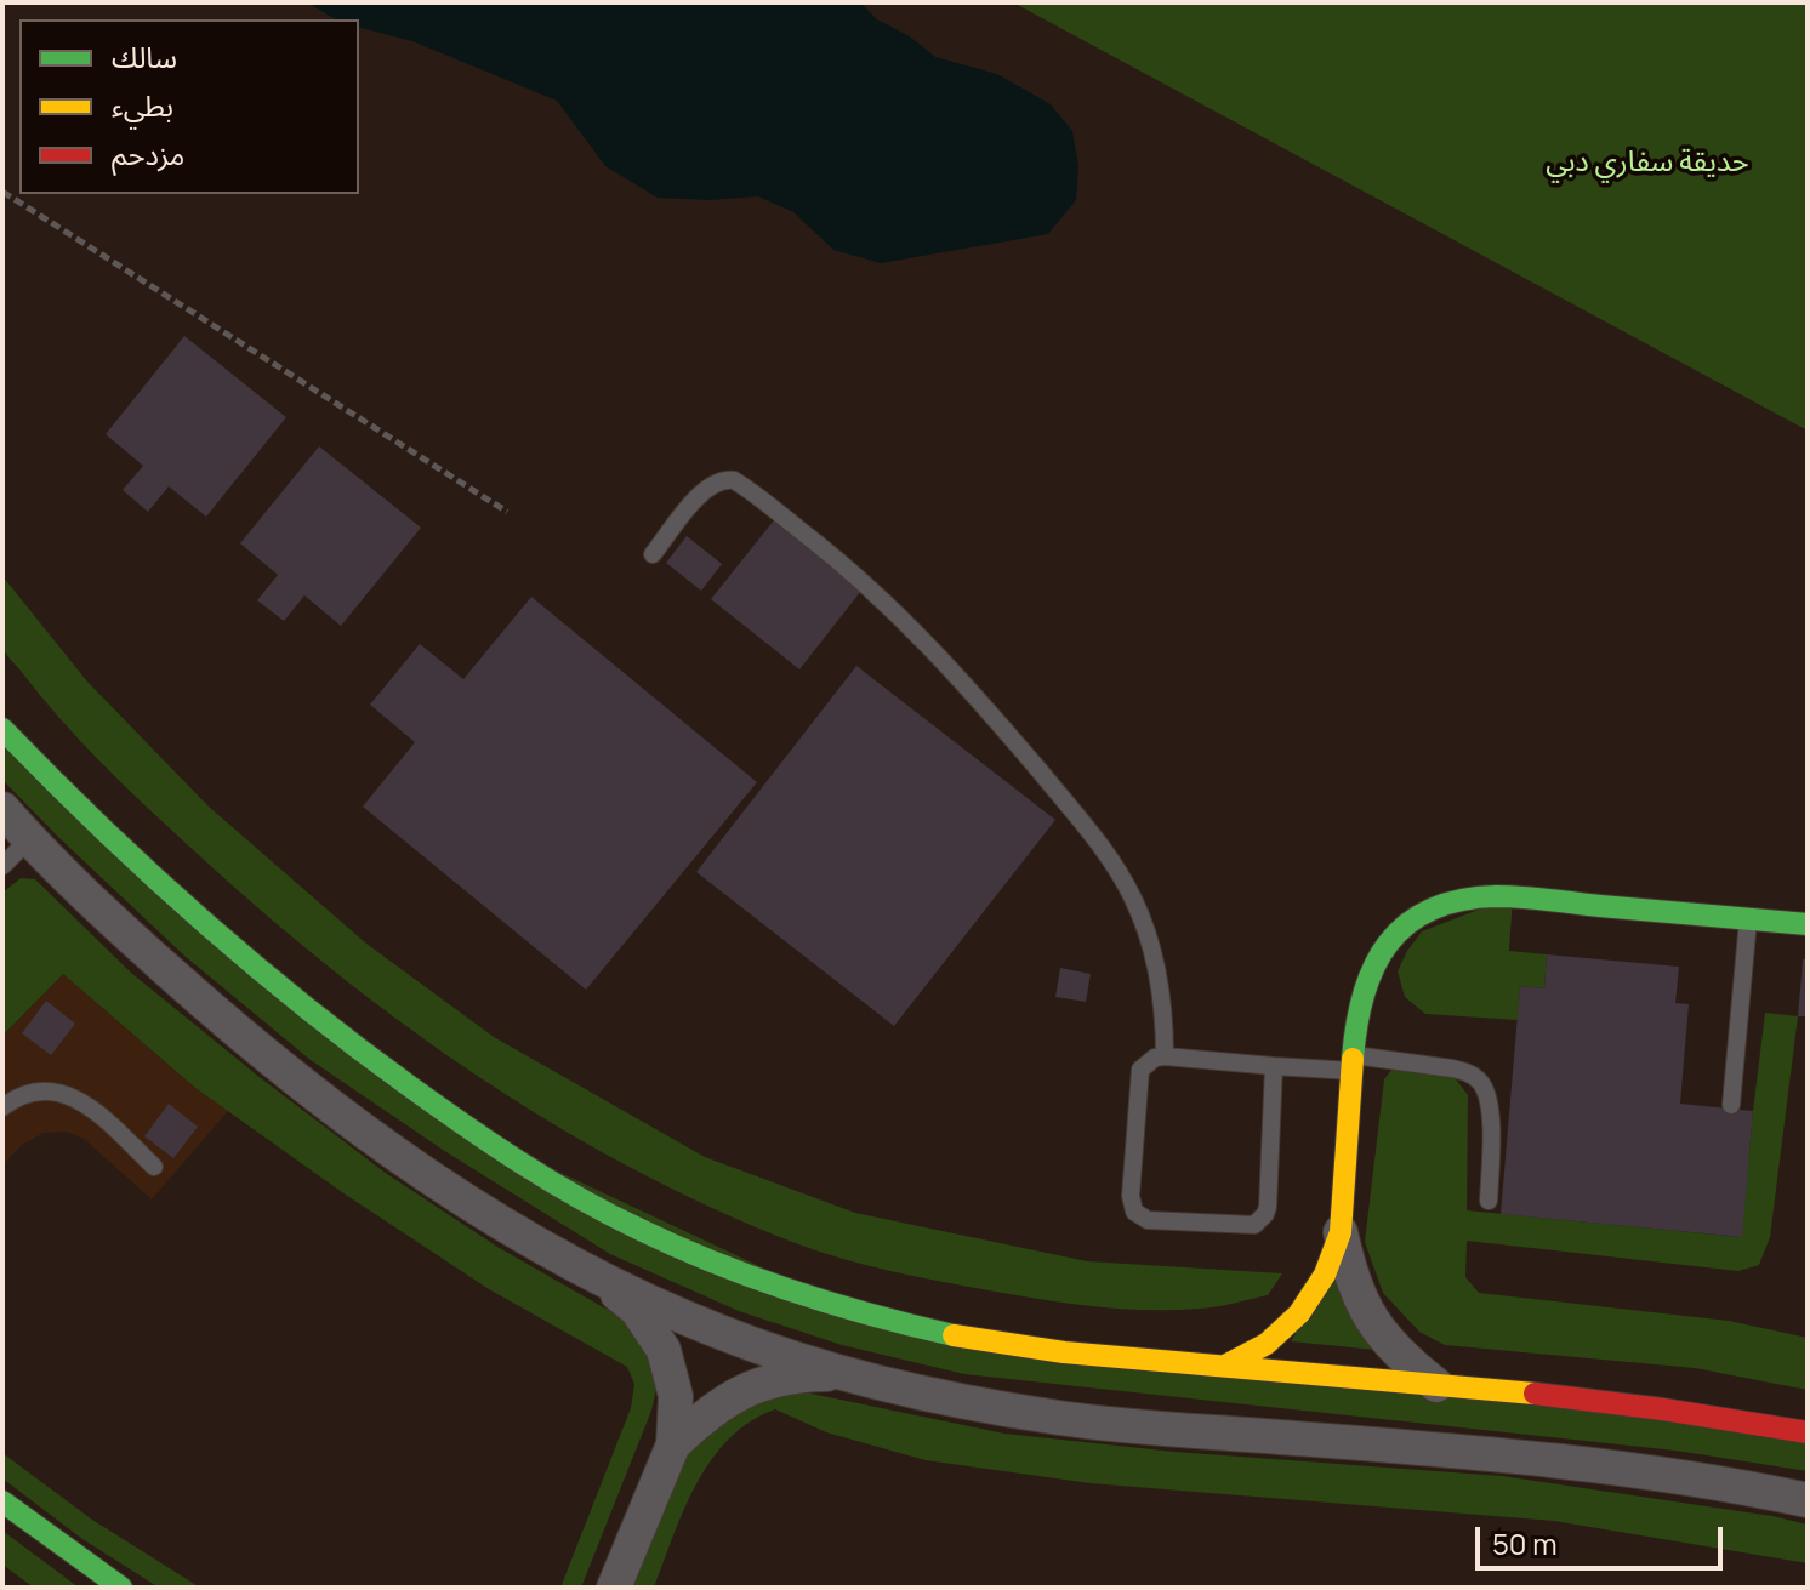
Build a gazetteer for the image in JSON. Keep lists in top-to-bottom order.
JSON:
{
  "parks": ["حديقة سفاري دبي"],
  "legend": ["سالك", "بطيء", "مزدحم"],
  "scale_bar": "50 m"
}
